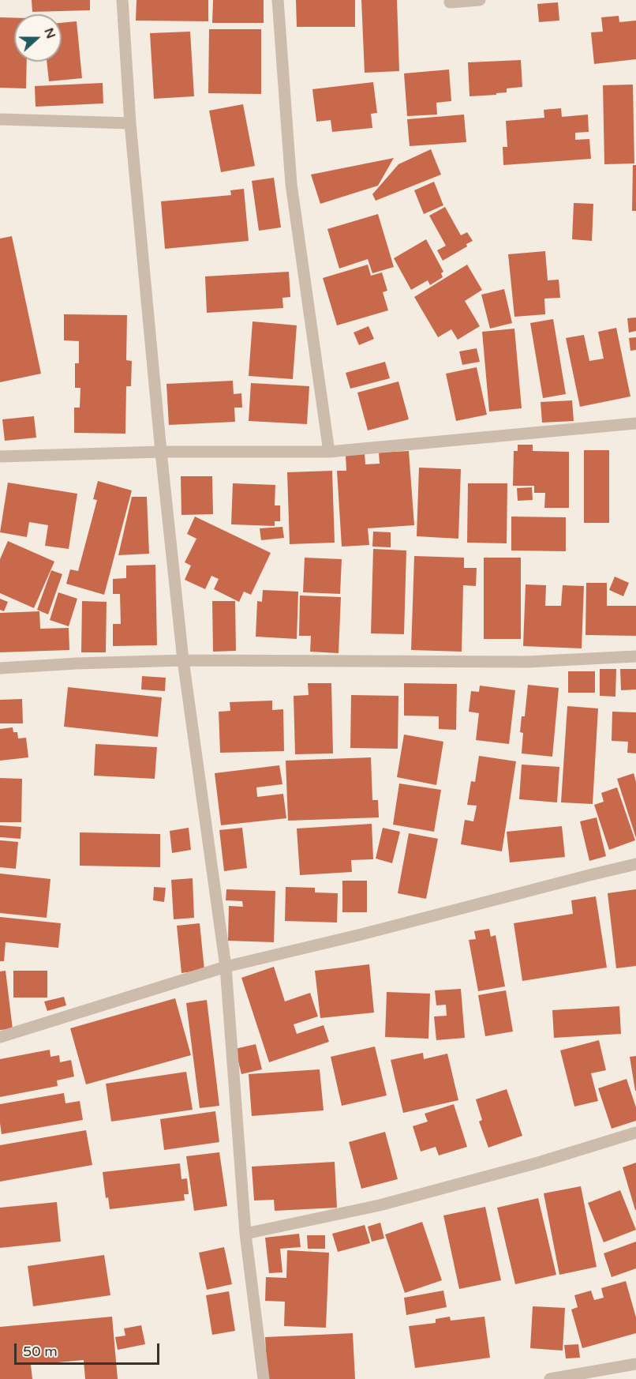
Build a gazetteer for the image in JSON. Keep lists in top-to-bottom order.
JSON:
{
  "scale_bar": "50 m",
  "north": "right"
}
